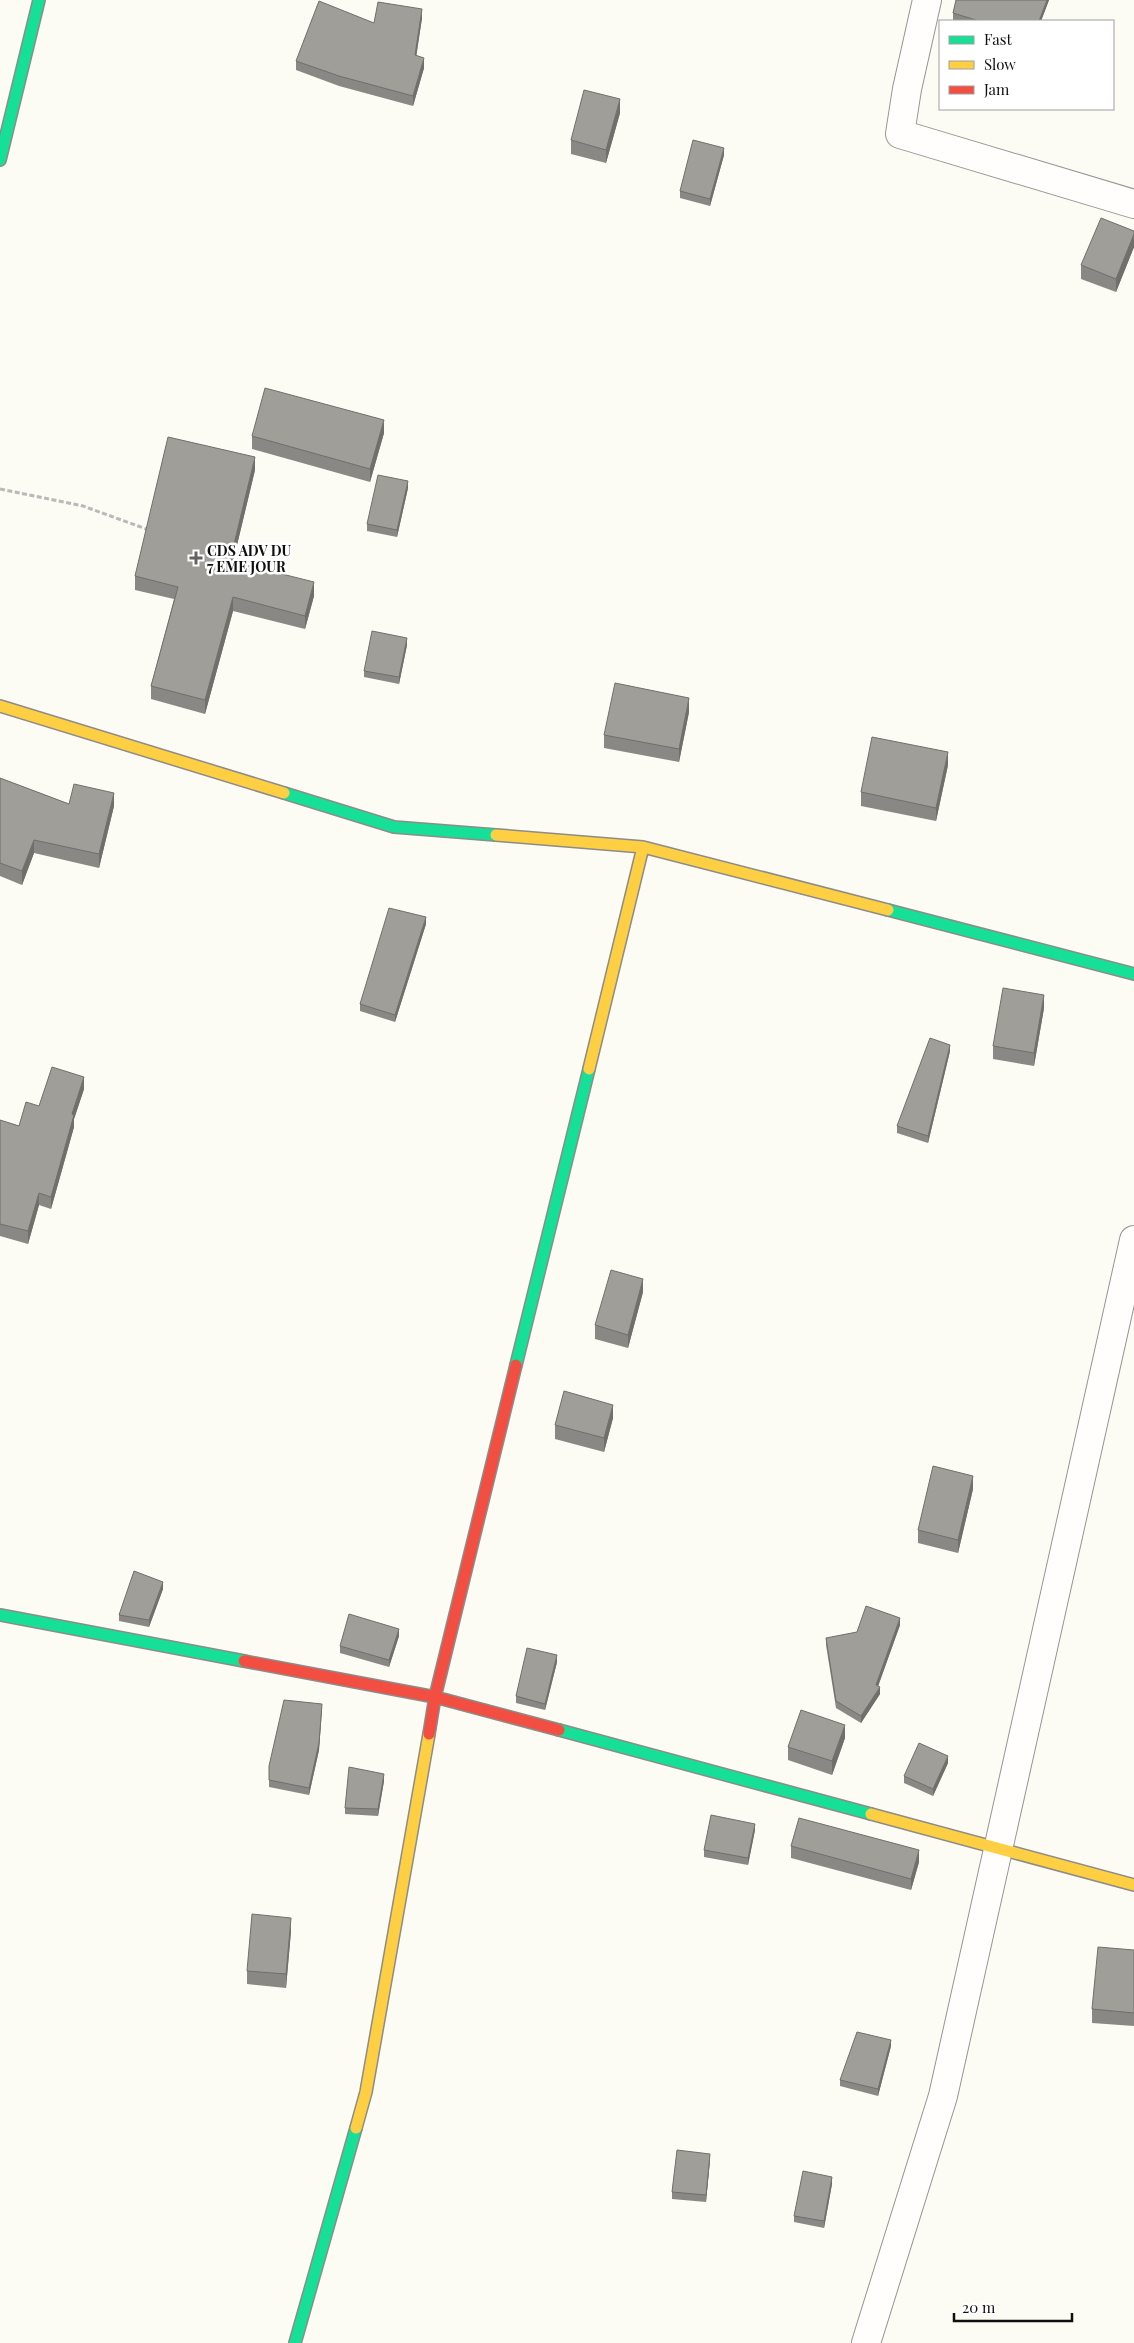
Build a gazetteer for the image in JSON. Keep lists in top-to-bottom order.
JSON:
{
  "places": {
    "health": ["CDS ADV DU 7 EME JOUR"]
  },
  "legend": ["Fast", "Slow", "Jam"],
  "scale_bar": "20 m"
}
